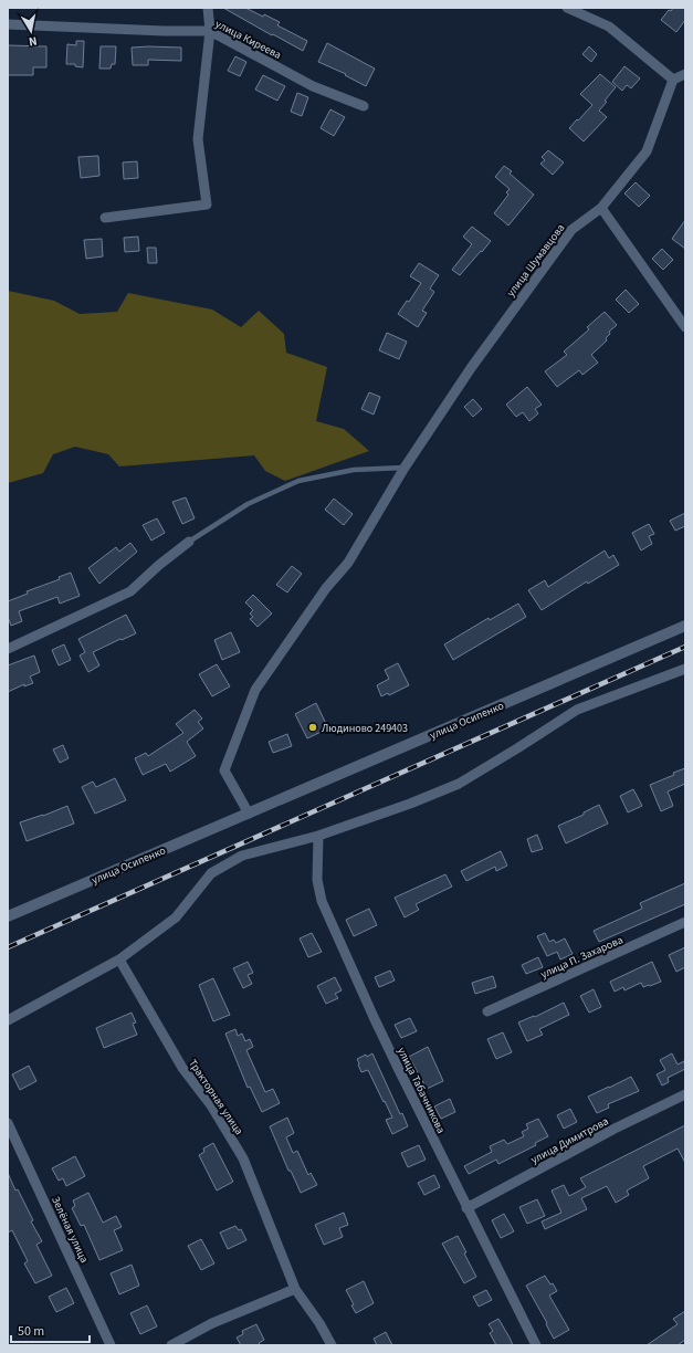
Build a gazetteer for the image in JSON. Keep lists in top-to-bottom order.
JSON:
{
  "streets": {
    "street": [
      "улица Киреева",
      "улица Шумавцова",
      "улица Осипенко",
      "улица П. Захарова",
      "улица Табачникова",
      "Тракторная улица",
      "улица Димитрова",
      "Зелёная улица"
    ]
  },
  "crossings": [
    ["улица Табачникова", "улица Димитрова"]
  ],
  "places": ["Людиново 249403"],
  "scale_bar": "50 m",
  "north": "bottom"
}
